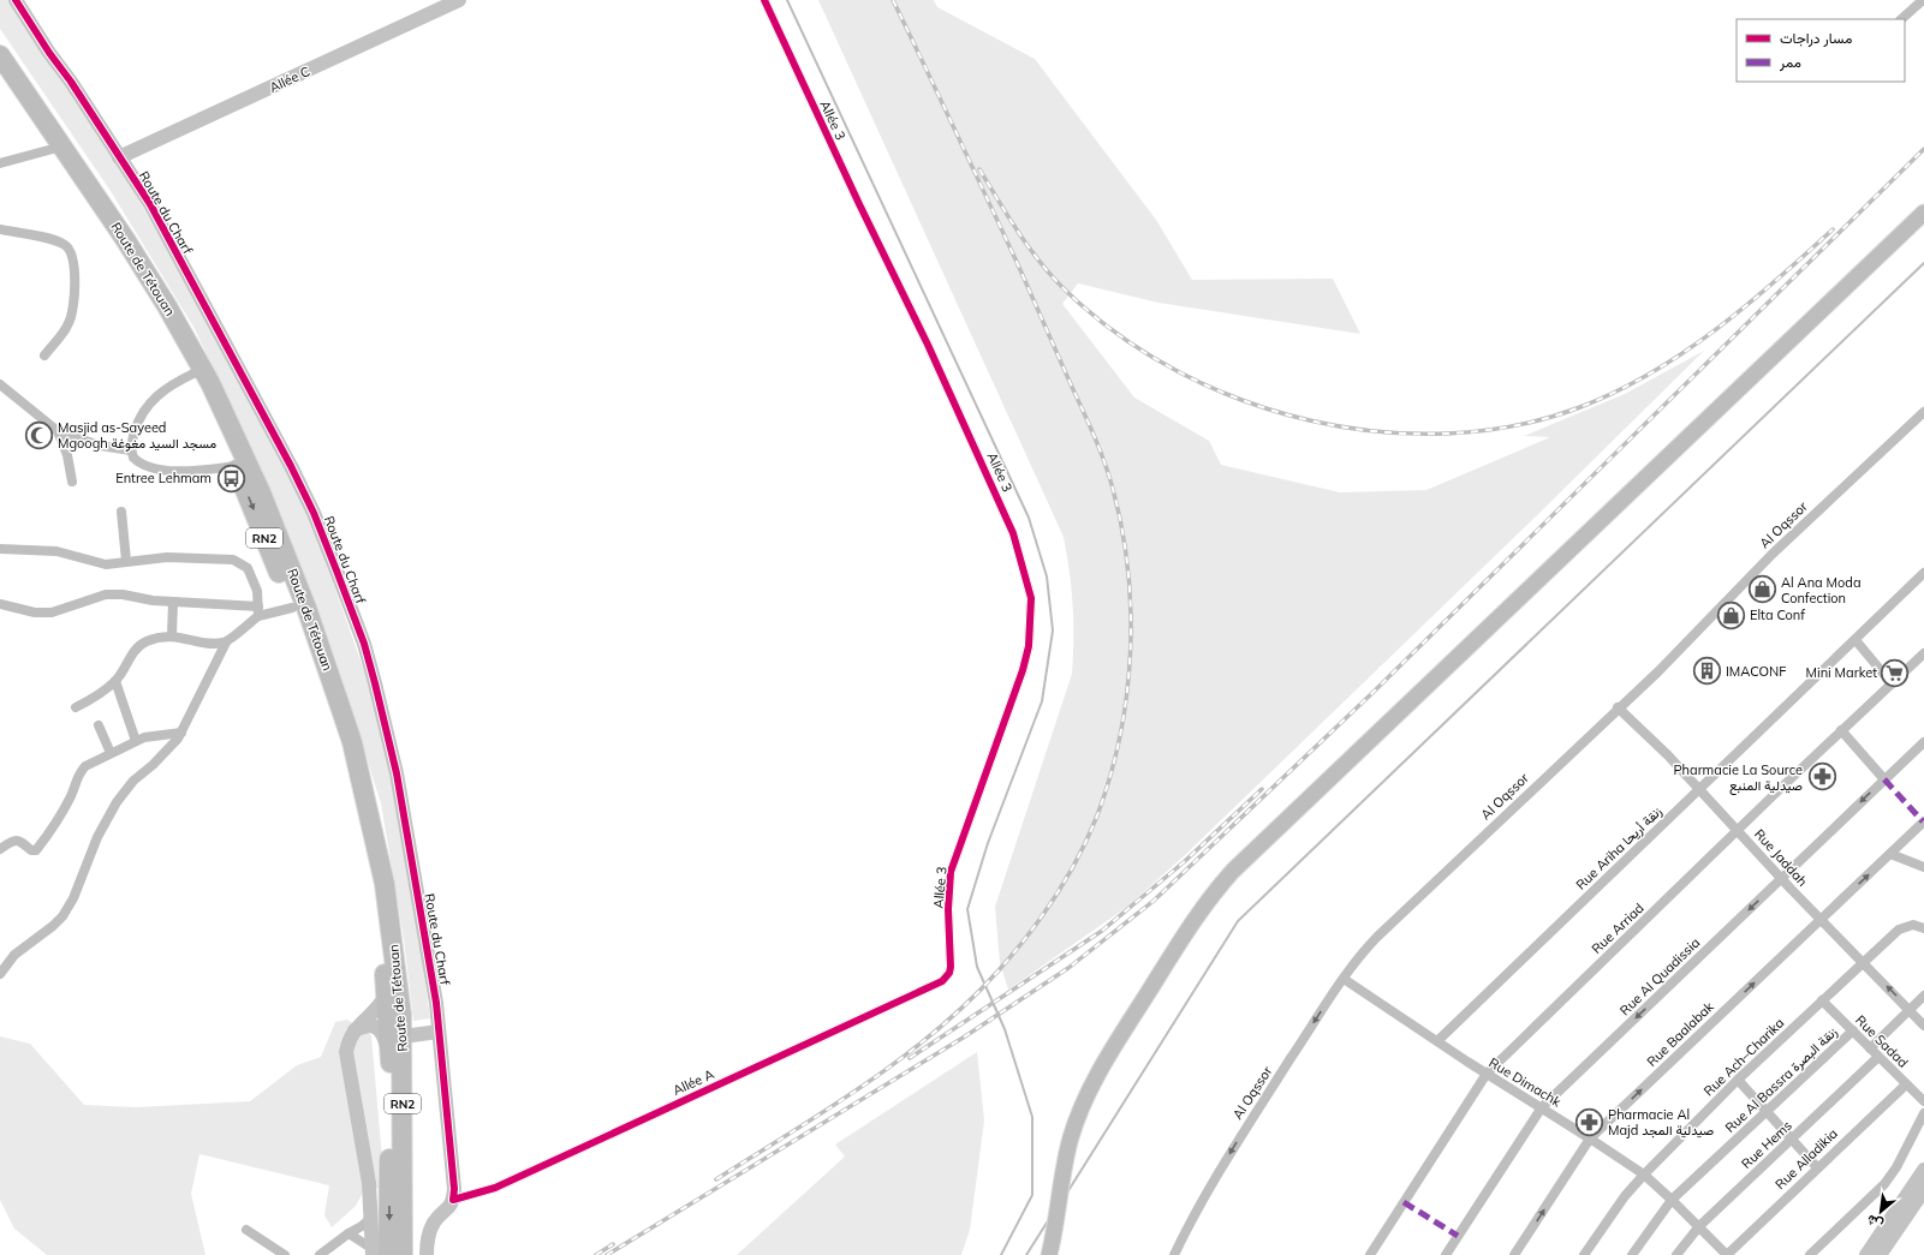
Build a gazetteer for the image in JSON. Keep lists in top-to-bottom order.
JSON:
{
  "streets": {
    "highway": ["Route de Tétouan", "RN2"],
    "street": [
      "Allée C",
      "Allée 3",
      "Route du Charf",
      "Al Oqssor",
      "Rue Ariha زنقة أريحا",
      "Rue Jaddah",
      "Rue Arriad",
      "Rue Al Quadissia",
      "Rue Baalabak",
      "Rue Sadad",
      "Rue Ach–Charika",
      "Rue Al Bassra زنقة البصرة",
      "Allée A",
      "Rue Dimachk",
      "Rue Hems",
      "Rue Alladikia"
    ]
  },
  "crossings": [
    ["Allée C", "Route du Charf"],
    ["Allée 3", "Allée A"],
    ["Route du Charf", "Allée A"],
    ["Al Oqssor", "Rue Jaddah"],
    ["Al Oqssor", "Rue Dimachk"],
    ["Rue Ariha زنقة أريحا", "Rue Jaddah"],
    ["Rue Ariha زنقة أريحا", "Rue Dimachk"],
    ["Rue Jaddah", "Rue Arriad"],
    ["Rue Jaddah", "Rue Al Quadissia"],
    ["Rue Jaddah", "Rue Baalabak"],
    ["Rue Jaddah", "Rue Ach–Charika"],
    ["Rue Arriad", "Rue Dimachk"],
    ["Rue Al Quadissia", "Rue Dimachk"],
    ["Rue Baalabak", "Rue Dimachk"],
    ["Rue Sadad", "Rue Ach–Charika"],
    ["Rue Sadad", "Rue Al Bassra زنقة البصرة"],
    ["Rue Sadad", "Rue Hems"],
    ["Rue Sadad", "Rue Alladikia"],
    ["Rue Ach–Charika", "Rue Dimachk"],
    ["Rue Al Bassra زنقة البصرة", "Rue Dimachk"],
    ["Rue Dimachk", "Rue Hems"],
    ["Rue Dimachk", "Rue Alladikia"]
  ],
  "one_way": ["Rue Al Quadissia", "Rue Baalabak"],
  "places": {
    "mosque": ["Masjid as-Sayeed Mgoogh مسجد السيد مغوغة"],
    "bus stop": ["Entree Lehmam"],
    "shop": ["Al Ana Moda Confection", "Elta Conf"],
    "building": ["IMACONF"],
    "supermarket": ["Mini Market"],
    "pharmacy": ["Pharmacie La Source صيدلية المنبع", "Pharmacie Al Majd صيدلية المجد"]
  },
  "legend": ["مسار دراجات", "ممر"],
  "north": "bottom left"
}
